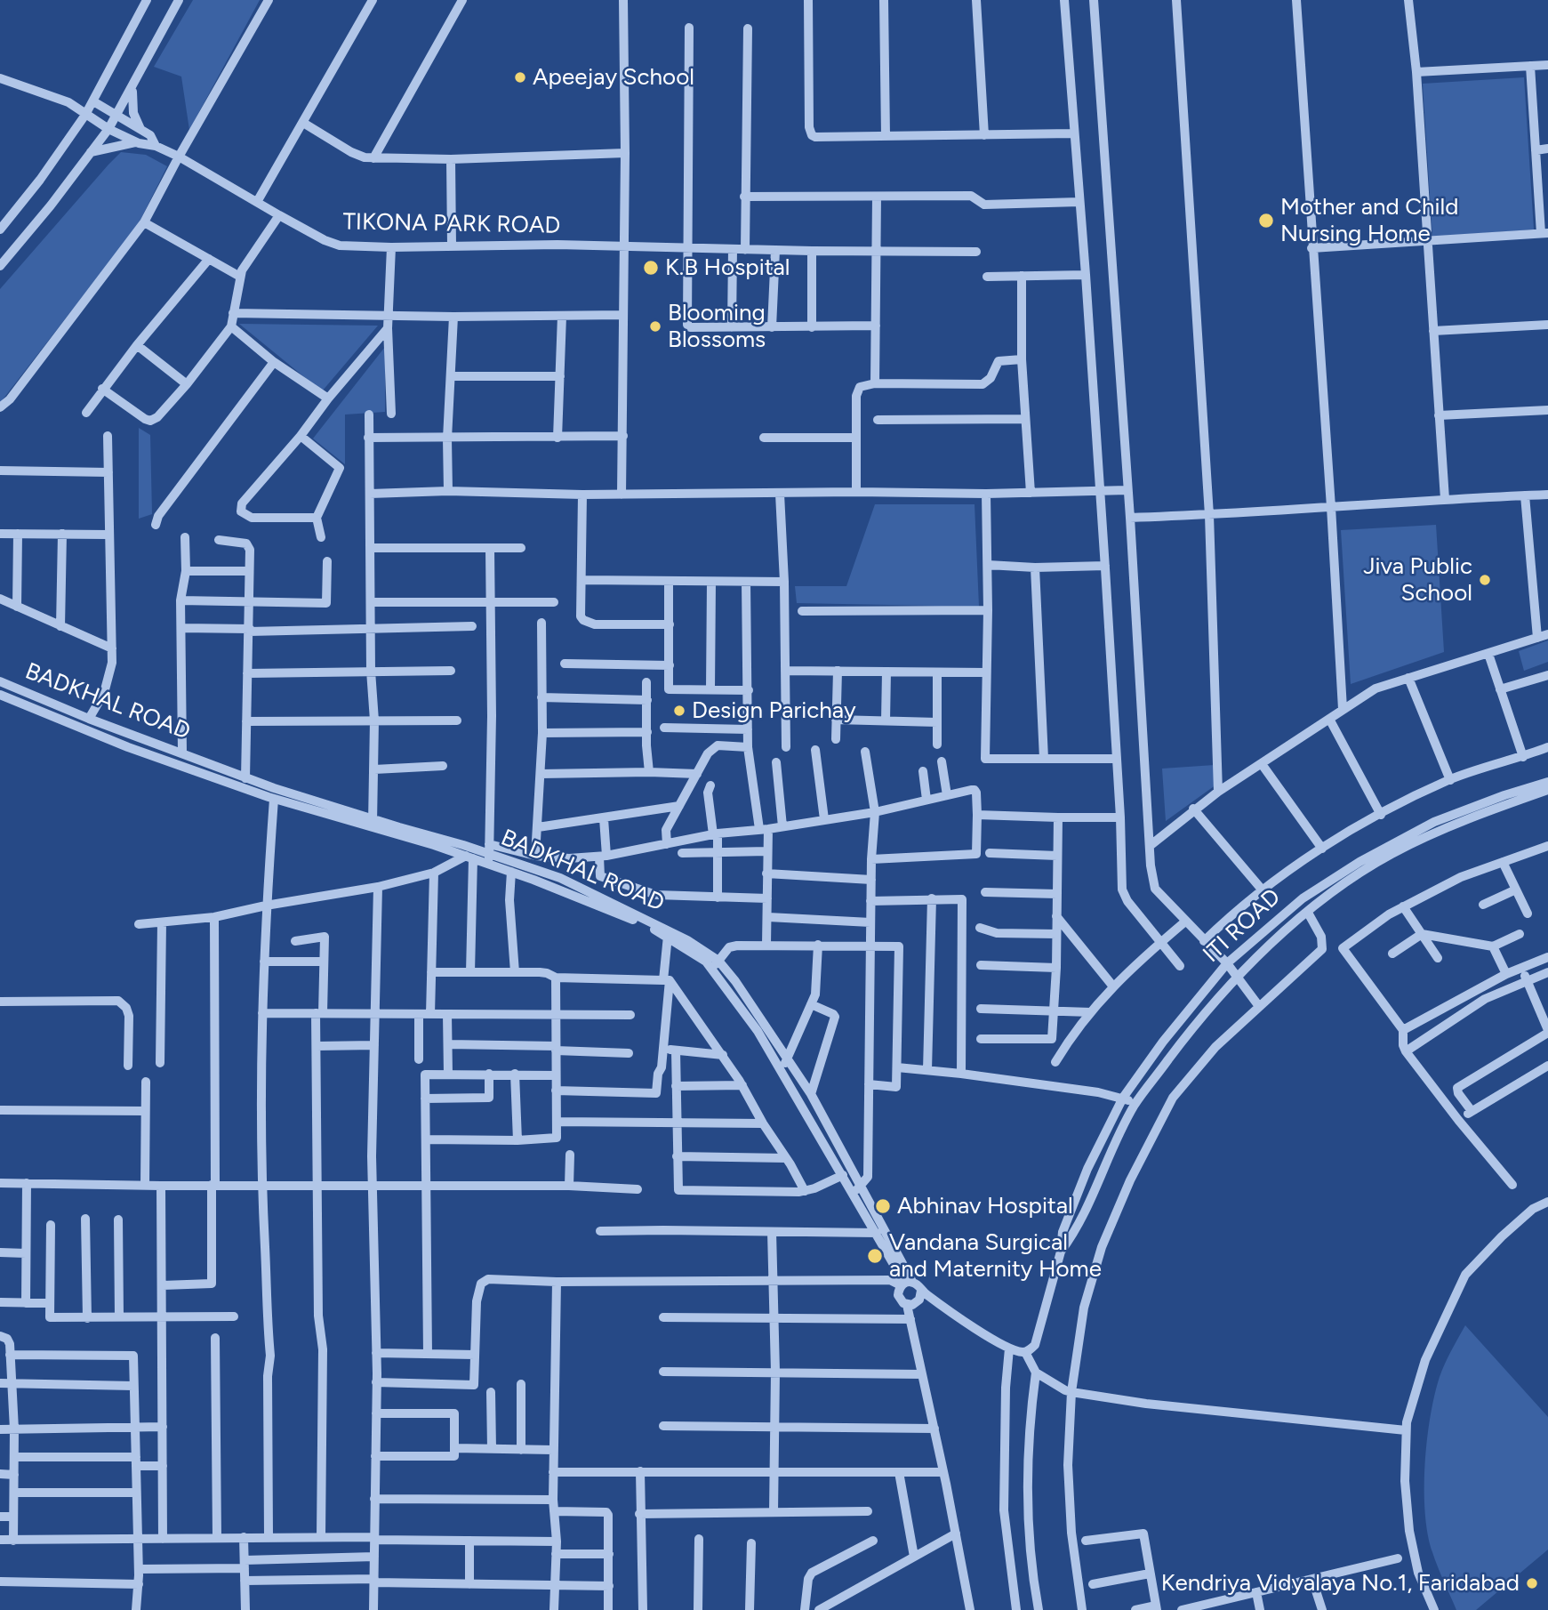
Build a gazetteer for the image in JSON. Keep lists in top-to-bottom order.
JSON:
{
  "streets": {
    "street": ["TIKONA PARK ROAD", "BADKHAL ROAD", "ITI ROAD"]
  },
  "places": [
    "Apeejay School",
    "Mother and Child Nursing Home",
    "K.B Hospital",
    "Blooming Blossoms",
    "Jiva Public School",
    "Design Parichay",
    "Abhinav Hospital",
    "Vandana Surgical and Maternity Home",
    "Kendriya Vidyalaya No.1, Faridabad"
  ]
}
